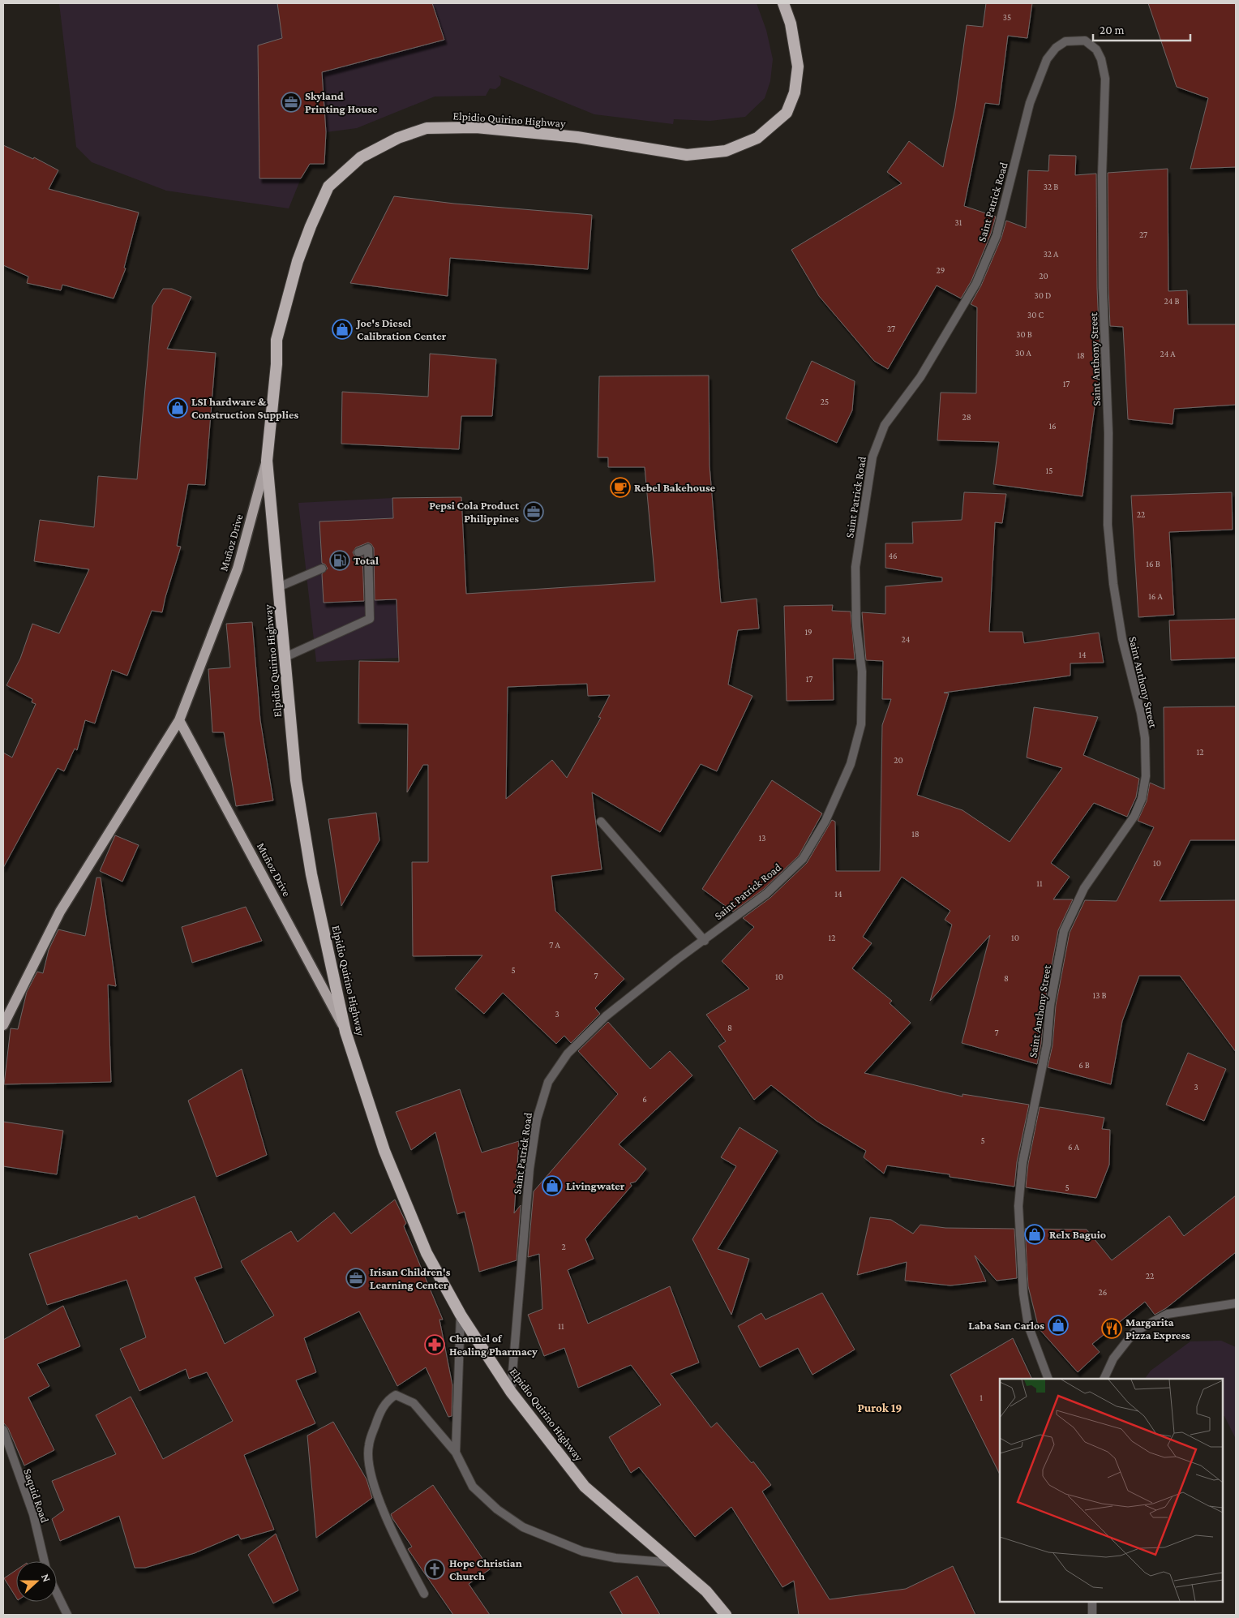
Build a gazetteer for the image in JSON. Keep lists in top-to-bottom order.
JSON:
{
  "streets": {
    "highway": ["Elpidio Quirino Highway"],
    "main road": ["Muñoz Drive"],
    "street": ["Saint Patrick Road", "Saint Anthony Street", "Saquid Road"]
  },
  "crossings": [
    ["Elpidio Quirino Highway", "Saint Patrick Road"],
    ["Elpidio Quirino Highway", "Muñoz Drive"],
    ["Saint Patrick Road", "Saint Anthony Street"]
  ],
  "districts": ["Purok 19"],
  "places": {
    "office": ["Skyland Printing House", "Pepsi Cola Product Philippines", "Irisan Children's Learning Center"],
    "shop": [
      "Joe's Diesel Calibration Center",
      "LSI hardware & Construction Supplies",
      "Livingwater",
      "Relx Baguio",
      "Laba San Carlos"
    ],
    "cafe": ["Rebel Bakehouse"],
    "fuel station": ["Total"],
    "restaurant": ["Margarita Pizza Express"],
    "pharmacy": ["Channel of Healing Pharmacy"],
    "church": ["Hope Christian Church"]
  },
  "house_numbers": [
    "35",
    "32 B",
    "31",
    "27",
    "32 A",
    "29",
    "20",
    "30 D",
    "24 B",
    "30 C",
    "27",
    "30 B",
    "30 A",
    "24 A",
    "18",
    "17",
    "25",
    "28",
    "16",
    "15",
    "22",
    "46",
    "16 B",
    "16 A",
    "19",
    "24",
    "14",
    "17",
    "12",
    "20",
    "18",
    "13",
    "10",
    "11",
    "14",
    "12",
    "10",
    "7 A",
    "5",
    "7",
    "10",
    "8",
    "13 B",
    "3",
    "8",
    "7",
    "6 B",
    "3",
    "6",
    "5",
    "6 A",
    "5",
    "2",
    "22",
    "26",
    "11",
    "1"
  ],
  "scale_bar": "20 m",
  "north": "right"
}
